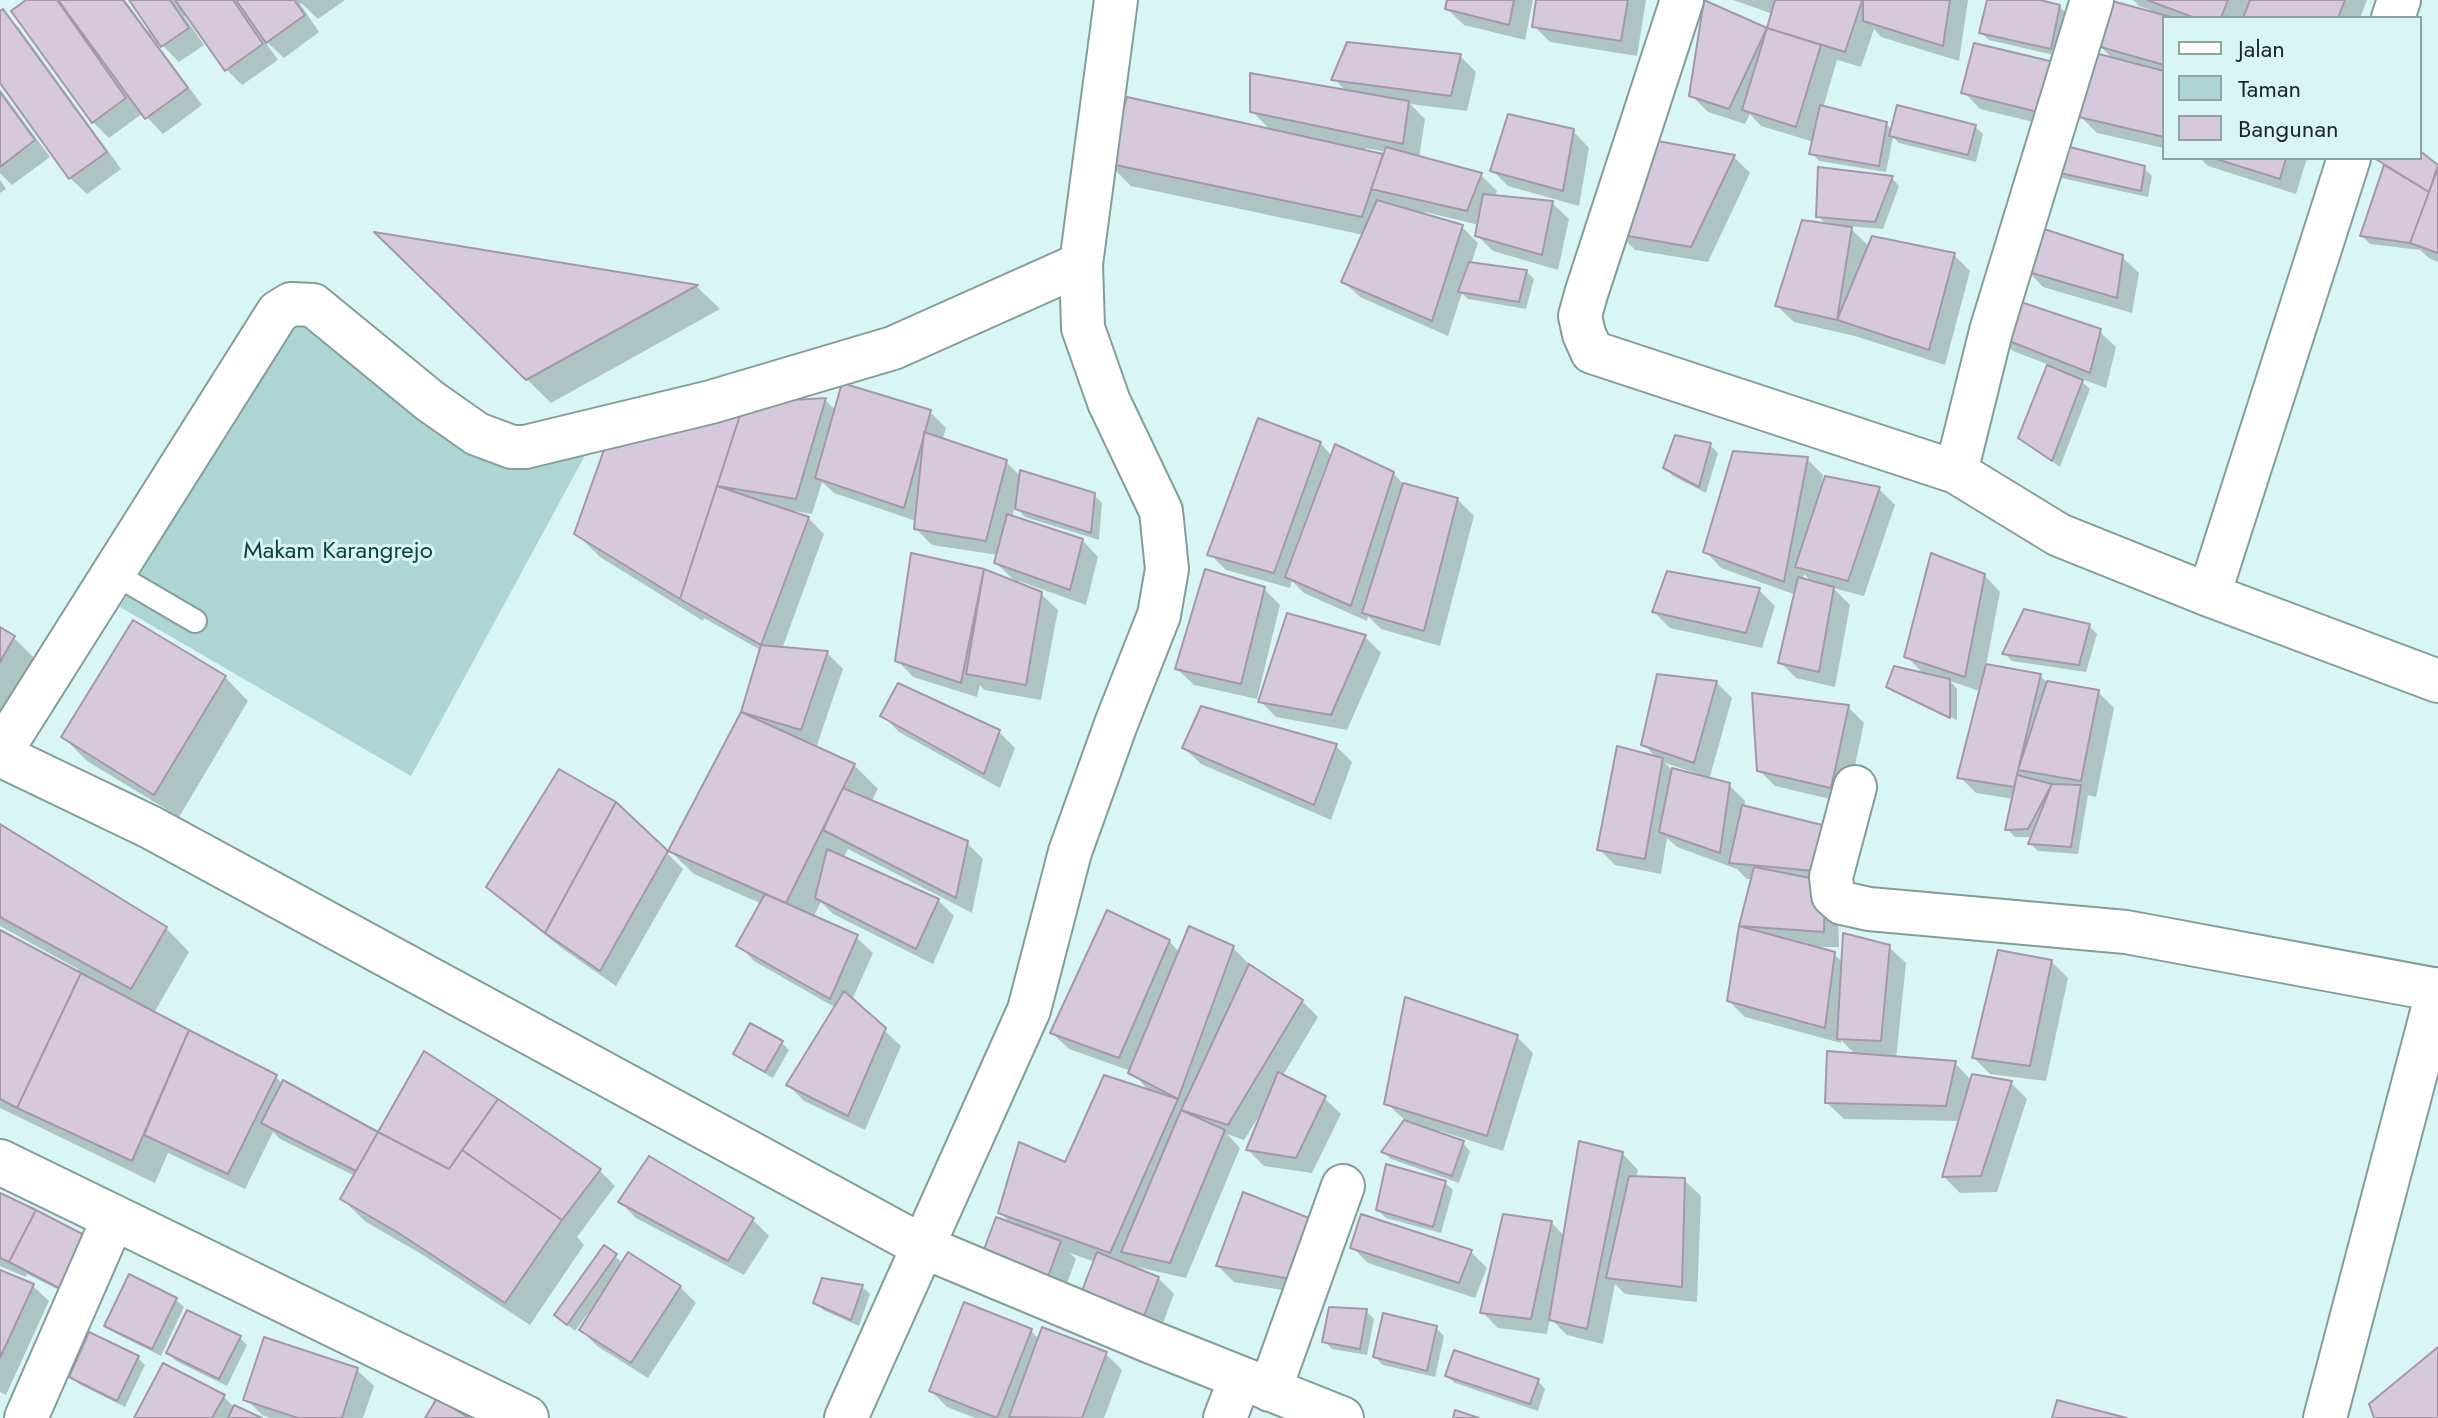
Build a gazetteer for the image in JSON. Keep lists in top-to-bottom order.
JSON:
{
  "parks": ["Makam Karangrejo"],
  "legend": ["Jalan", "Taman", "Bangunan"]
}
